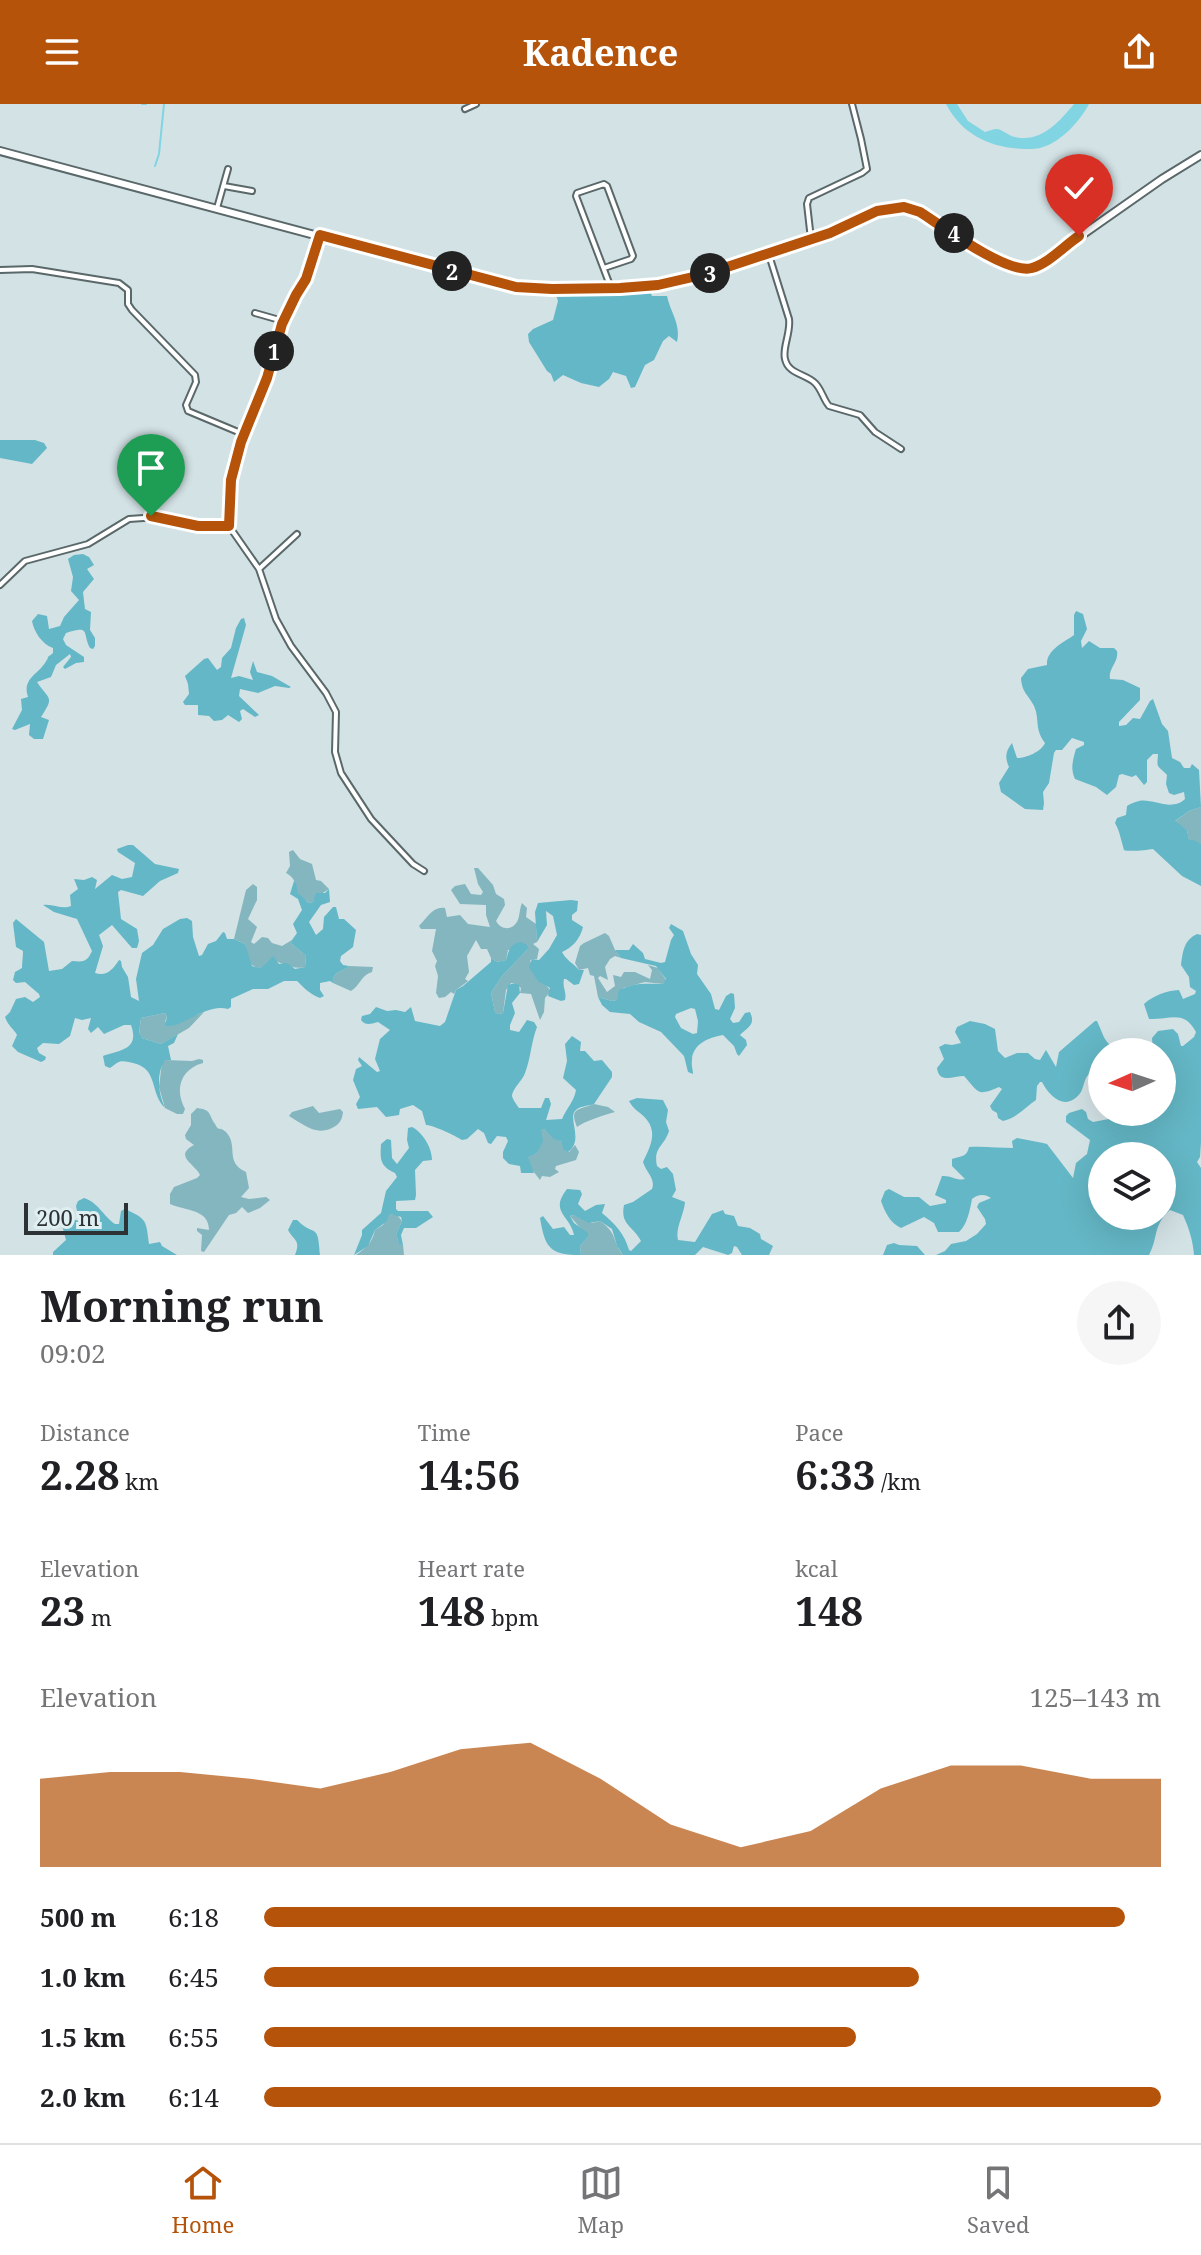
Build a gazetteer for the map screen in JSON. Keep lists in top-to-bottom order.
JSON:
{
  "scale_bar": "200 m",
  "north": "left",
  "page": {
    "header": "Kadence",
    "pins": [
      "4",
      "2",
      "3",
      "1"
    ],
    "scale": "200 m",
    "heading": ["Morning run", "09:02"],
    "stats": [
      ["Distance", "2.28 km"],
      ["Time", "14:56"],
      ["Pace", "6:33 /km"],
      ["Elevation", "23 m"],
      ["Heart rate", "148 bpm"],
      ["kcal", "148"]
    ],
    "chart": ["Elevation", "125–143 m"],
    "list": [
      {
        "name": "500 m",
        "note": "6:18"
      },
      {
        "name": "1.0 km",
        "note": "6:45"
      },
      {
        "name": "1.5 km",
        "note": "6:55"
      },
      {
        "name": "2.0 km",
        "note": "6:14"
      }
    ],
    "tabs": ["Home", "Map", "Saved"]
  }
}
